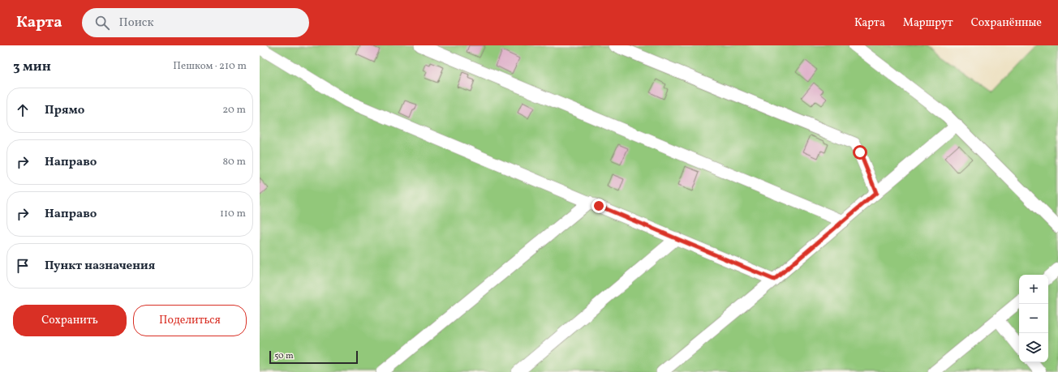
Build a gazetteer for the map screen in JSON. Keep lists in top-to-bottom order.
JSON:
{
  "scale_bar": "50 m",
  "page": {
    "header": "Карта",
    "search": "Поиск",
    "nav": ["Карта", "Маршрут", "Сохранённые"],
    "heading": ["3 мин", "Пешком · 210 m"],
    "list": [
      ["Прямо", "20 m"],
      ["Направо", "80 m"],
      ["Направо", "110 m"],
      "Пункт назначения"
    ],
    "map_buttons": ["+", "−"],
    "buttons": ["Сохранить", "Поделиться"],
    "scale": "50 m"
  }
}
